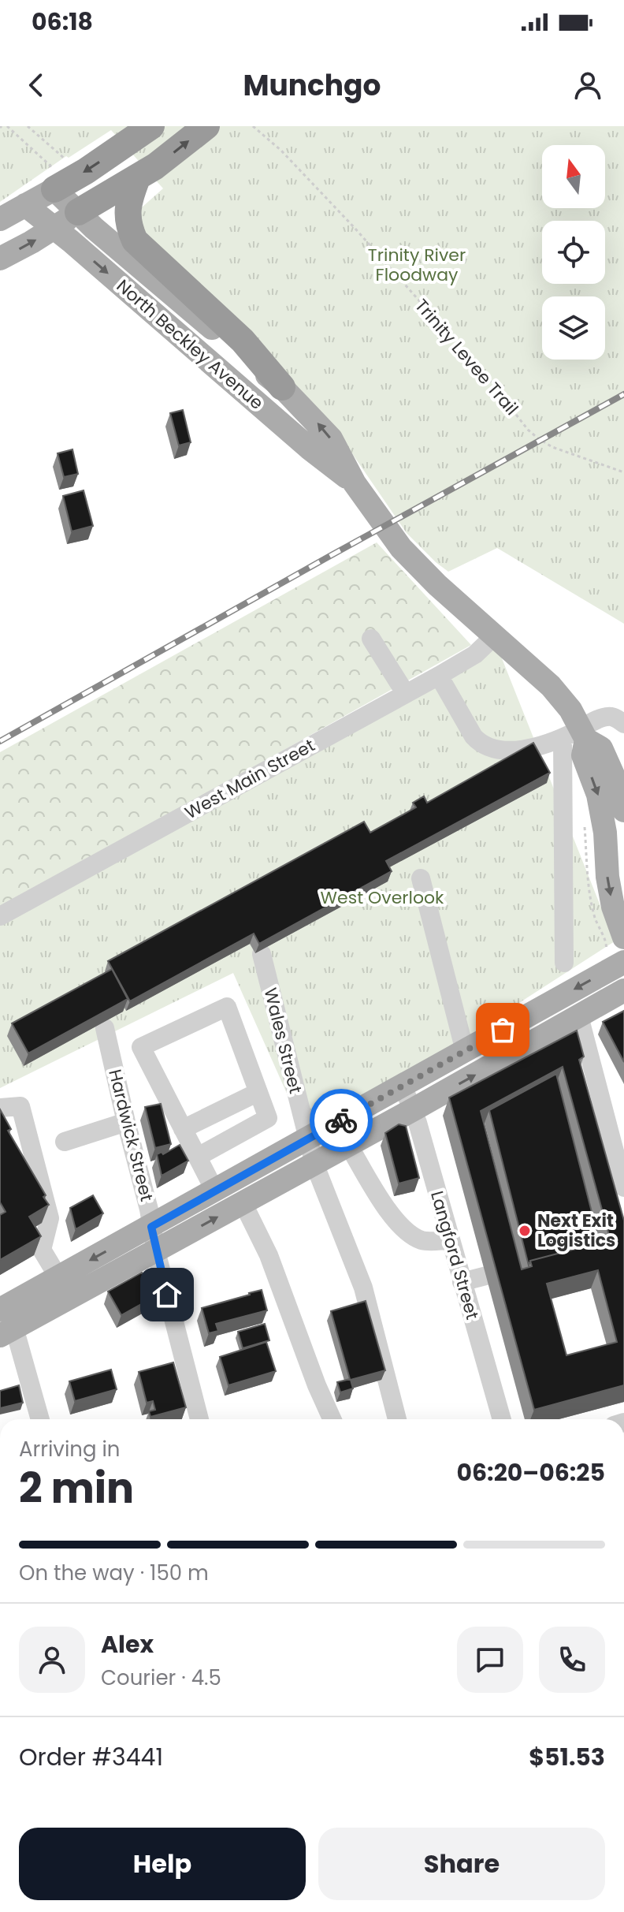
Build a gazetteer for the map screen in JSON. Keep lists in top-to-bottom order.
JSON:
{
  "streets": {
    "main road": ["North Beckley Avenue"],
    "street": [
      "West Main Street",
      "Wales Street",
      "Hardwick Street",
      "Langford Street"
    ],
    "path": ["Trinity Levee Trail"]
  },
  "crossings": [
    ["North Beckley Avenue", "West Main Street"]
  ],
  "parks": ["Trinity River Floodway", "West Overlook"],
  "places": ["Next Exit Logistics"],
  "north": "top",
  "page": {
    "status": "06:18",
    "header": "Munchgo",
    "heading": ["2 min", "Arriving in", "06:20–06:25"],
    "panel": [
      "Alex",
      "Courier · 4.5",
      "Order #3441",
      "$51.53"
    ],
    "bar": "On the way · 150 m",
    "buttons": ["Help", "Share"]
  }
}
